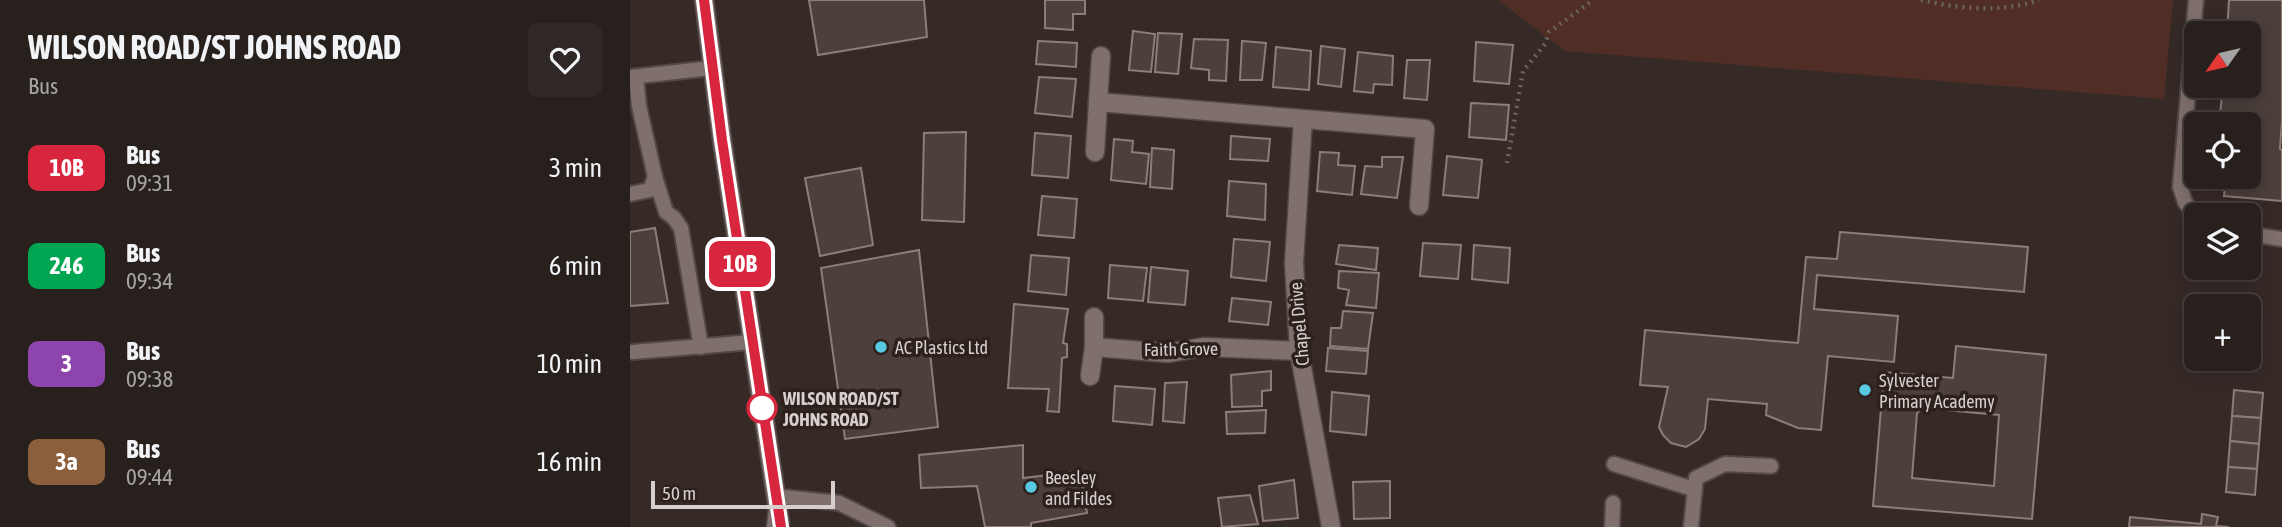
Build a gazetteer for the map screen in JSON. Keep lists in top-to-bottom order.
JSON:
{
  "streets": {
    "street": ["Chapel Drive", "Faith Grove"]
  },
  "crossings": [
    ["Chapel Drive", "Faith Grove"]
  ],
  "places": [
    "AC Plastics Ltd",
    "Sylvester Primary Academy",
    "WILSON ROAD/ST JOHNS ROAD",
    "Beesley and Fildes"
  ],
  "lines": ["bus line 10B"],
  "scale_bar": "50 m",
  "north": "bottom left",
  "page": {
    "heading": ["WILSON ROAD/ST JOHNS ROAD", "Bus"],
    "on_map": "10B",
    "map_buttons": "+",
    "list": [
      {
        "mark": "10B",
        "name": "Bus",
        "note": "09:31",
        "value": "3 min"
      },
      {
        "mark": "246",
        "name": "Bus",
        "note": "09:34",
        "value": "6 min"
      },
      {
        "mark": "3",
        "name": "Bus",
        "note": "09:38",
        "value": "10 min"
      },
      {
        "mark": "3a",
        "name": "Bus",
        "note": "09:44",
        "value": "16 min"
      }
    ],
    "scale": "50 m"
  }
}
